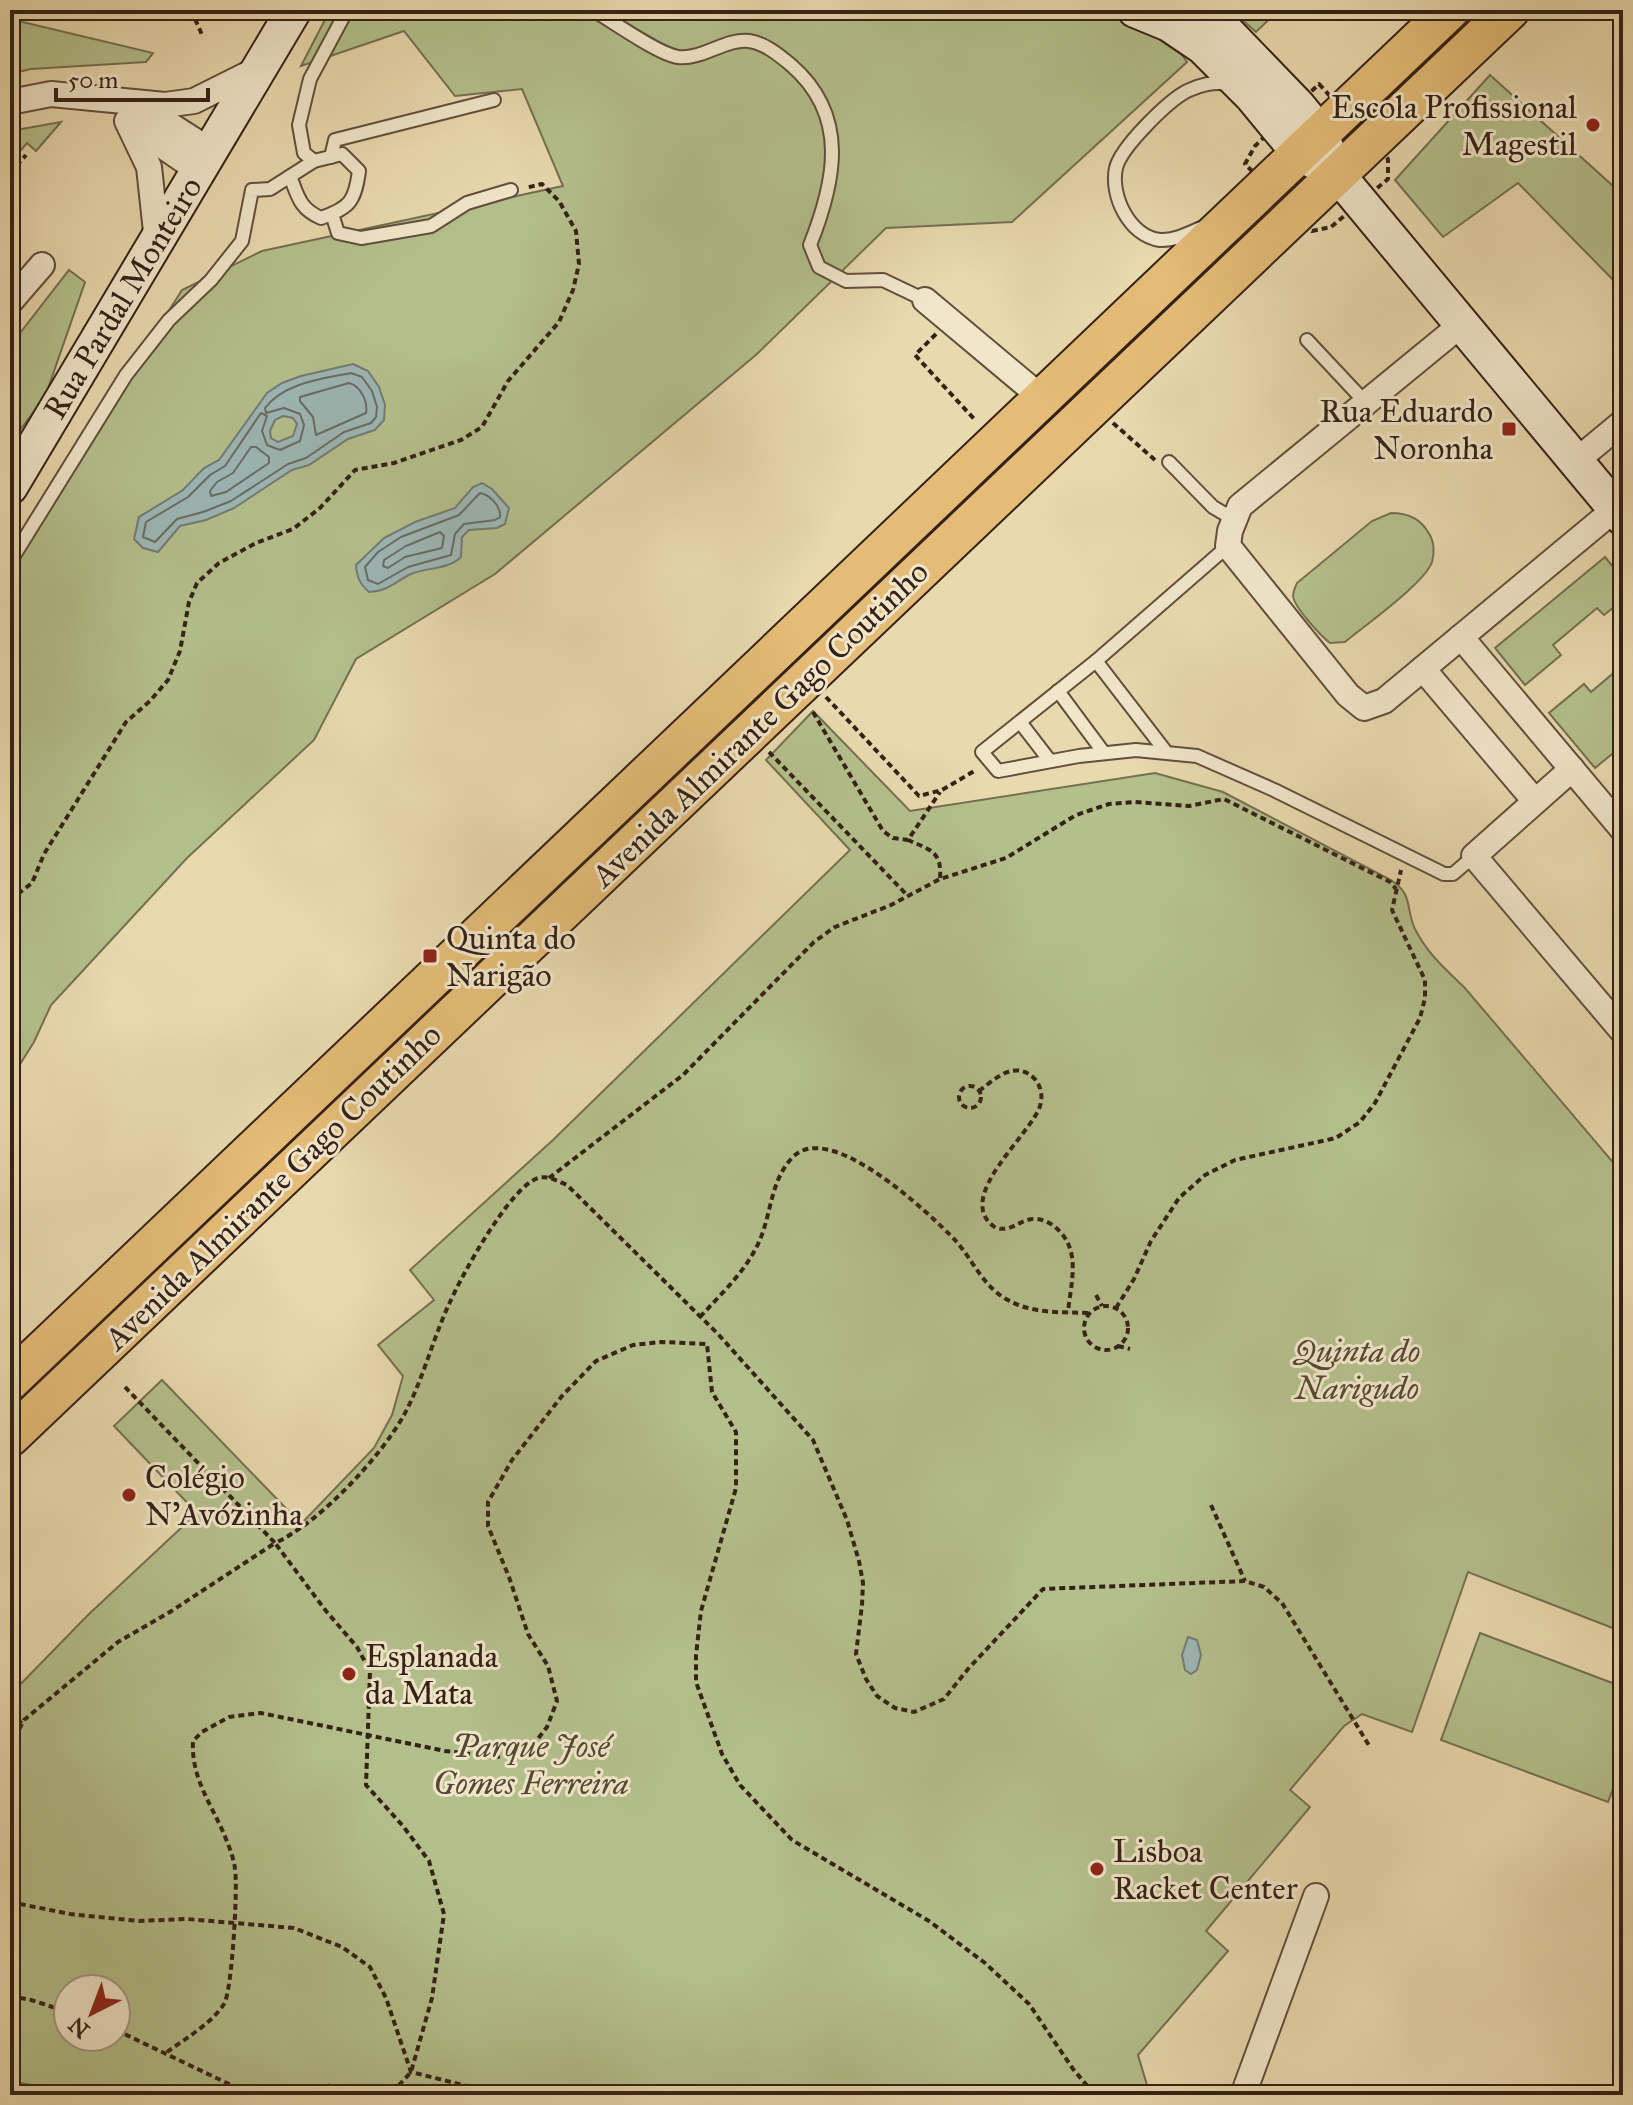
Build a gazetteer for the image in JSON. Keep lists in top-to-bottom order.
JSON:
{
  "streets": {
    "main road": ["Avenida Almirante Gago Coutinho"],
    "street": ["Rua Pardal Monteiro"]
  },
  "parks": ["Quinta do Narigudo", "Parque José Gomes Ferreira"],
  "places": {
    "other": [
      "Escola Profissional Magestil",
      "Colégio N'Avózinha",
      "Esplanada da Mata",
      "Lisboa Racket Center"
    ],
    "transit": ["Rua Eduardo Noronha", "Quinta do Narigão"]
  },
  "scale_bar": "50 m",
  "north": "bottom left"
}
